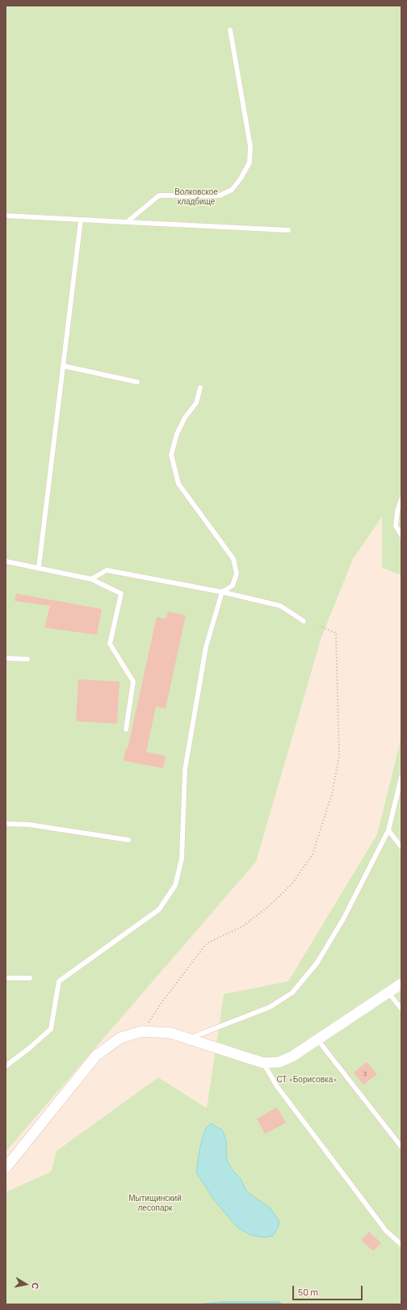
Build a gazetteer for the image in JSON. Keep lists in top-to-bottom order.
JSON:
{
  "parks": ["Волковское кладбище", "СТ «Борисовка»", "Мытищинский лесопарк"],
  "house_numbers": ["3"],
  "scale_bar": "50 m",
  "north": "right"
}
